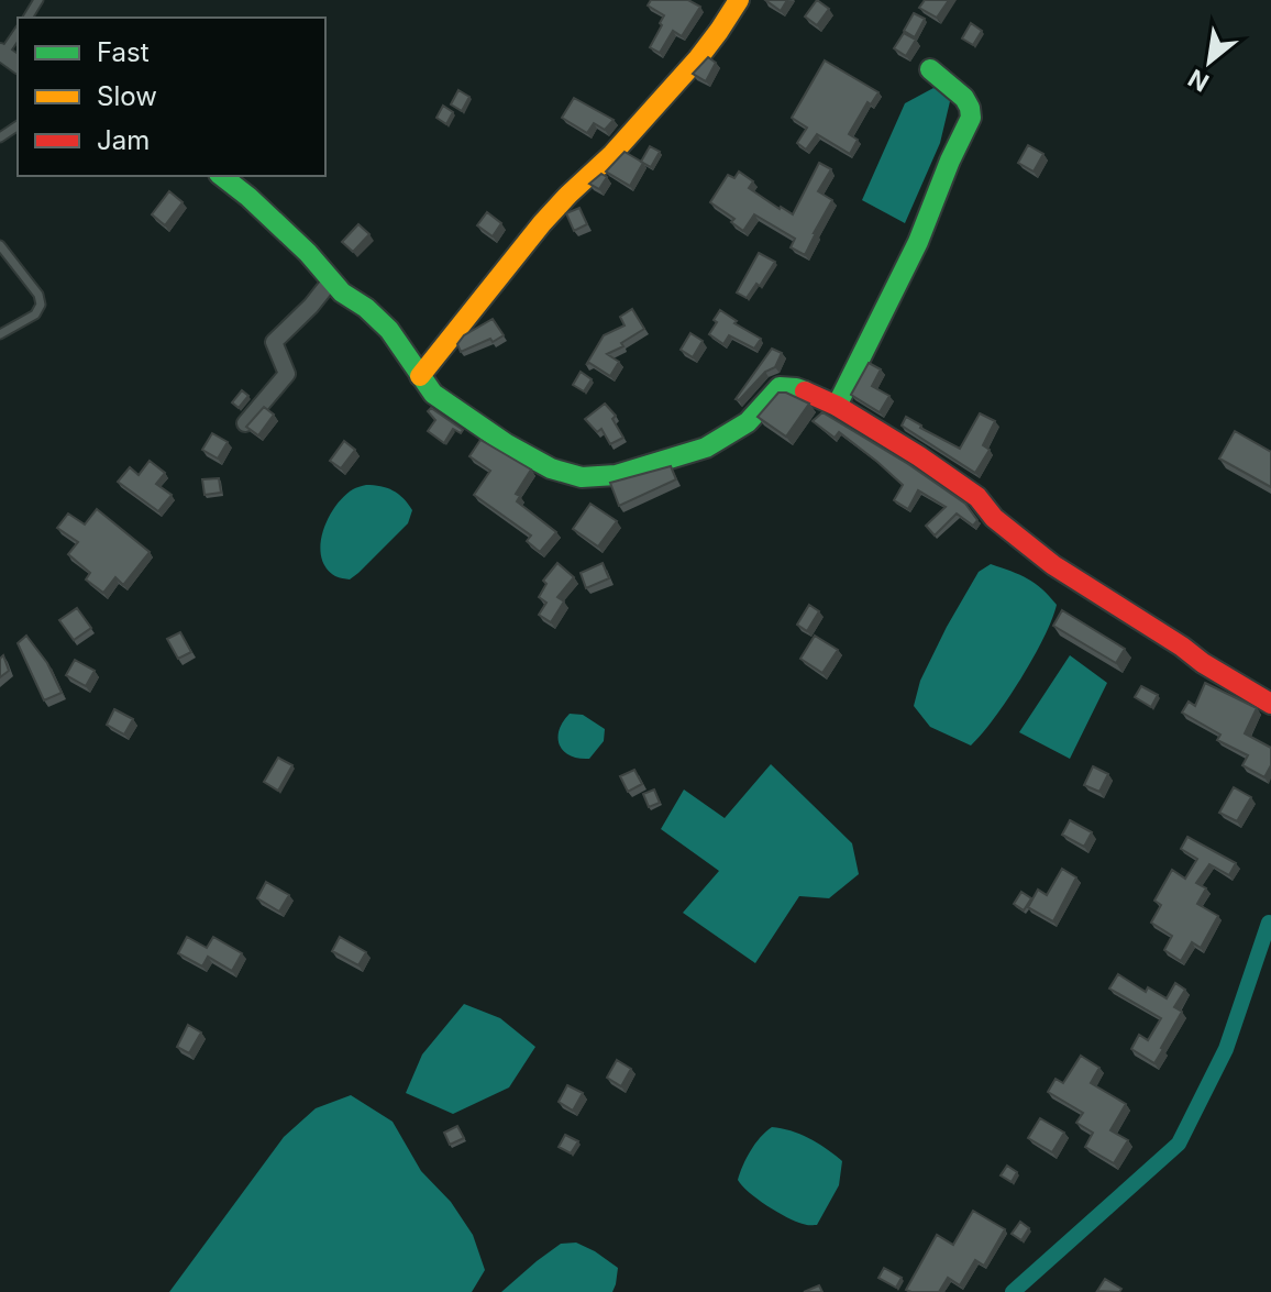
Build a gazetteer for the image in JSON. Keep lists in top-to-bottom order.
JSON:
{
  "legend": ["Fast", "Slow", "Jam"],
  "north": "bottom left"
}
